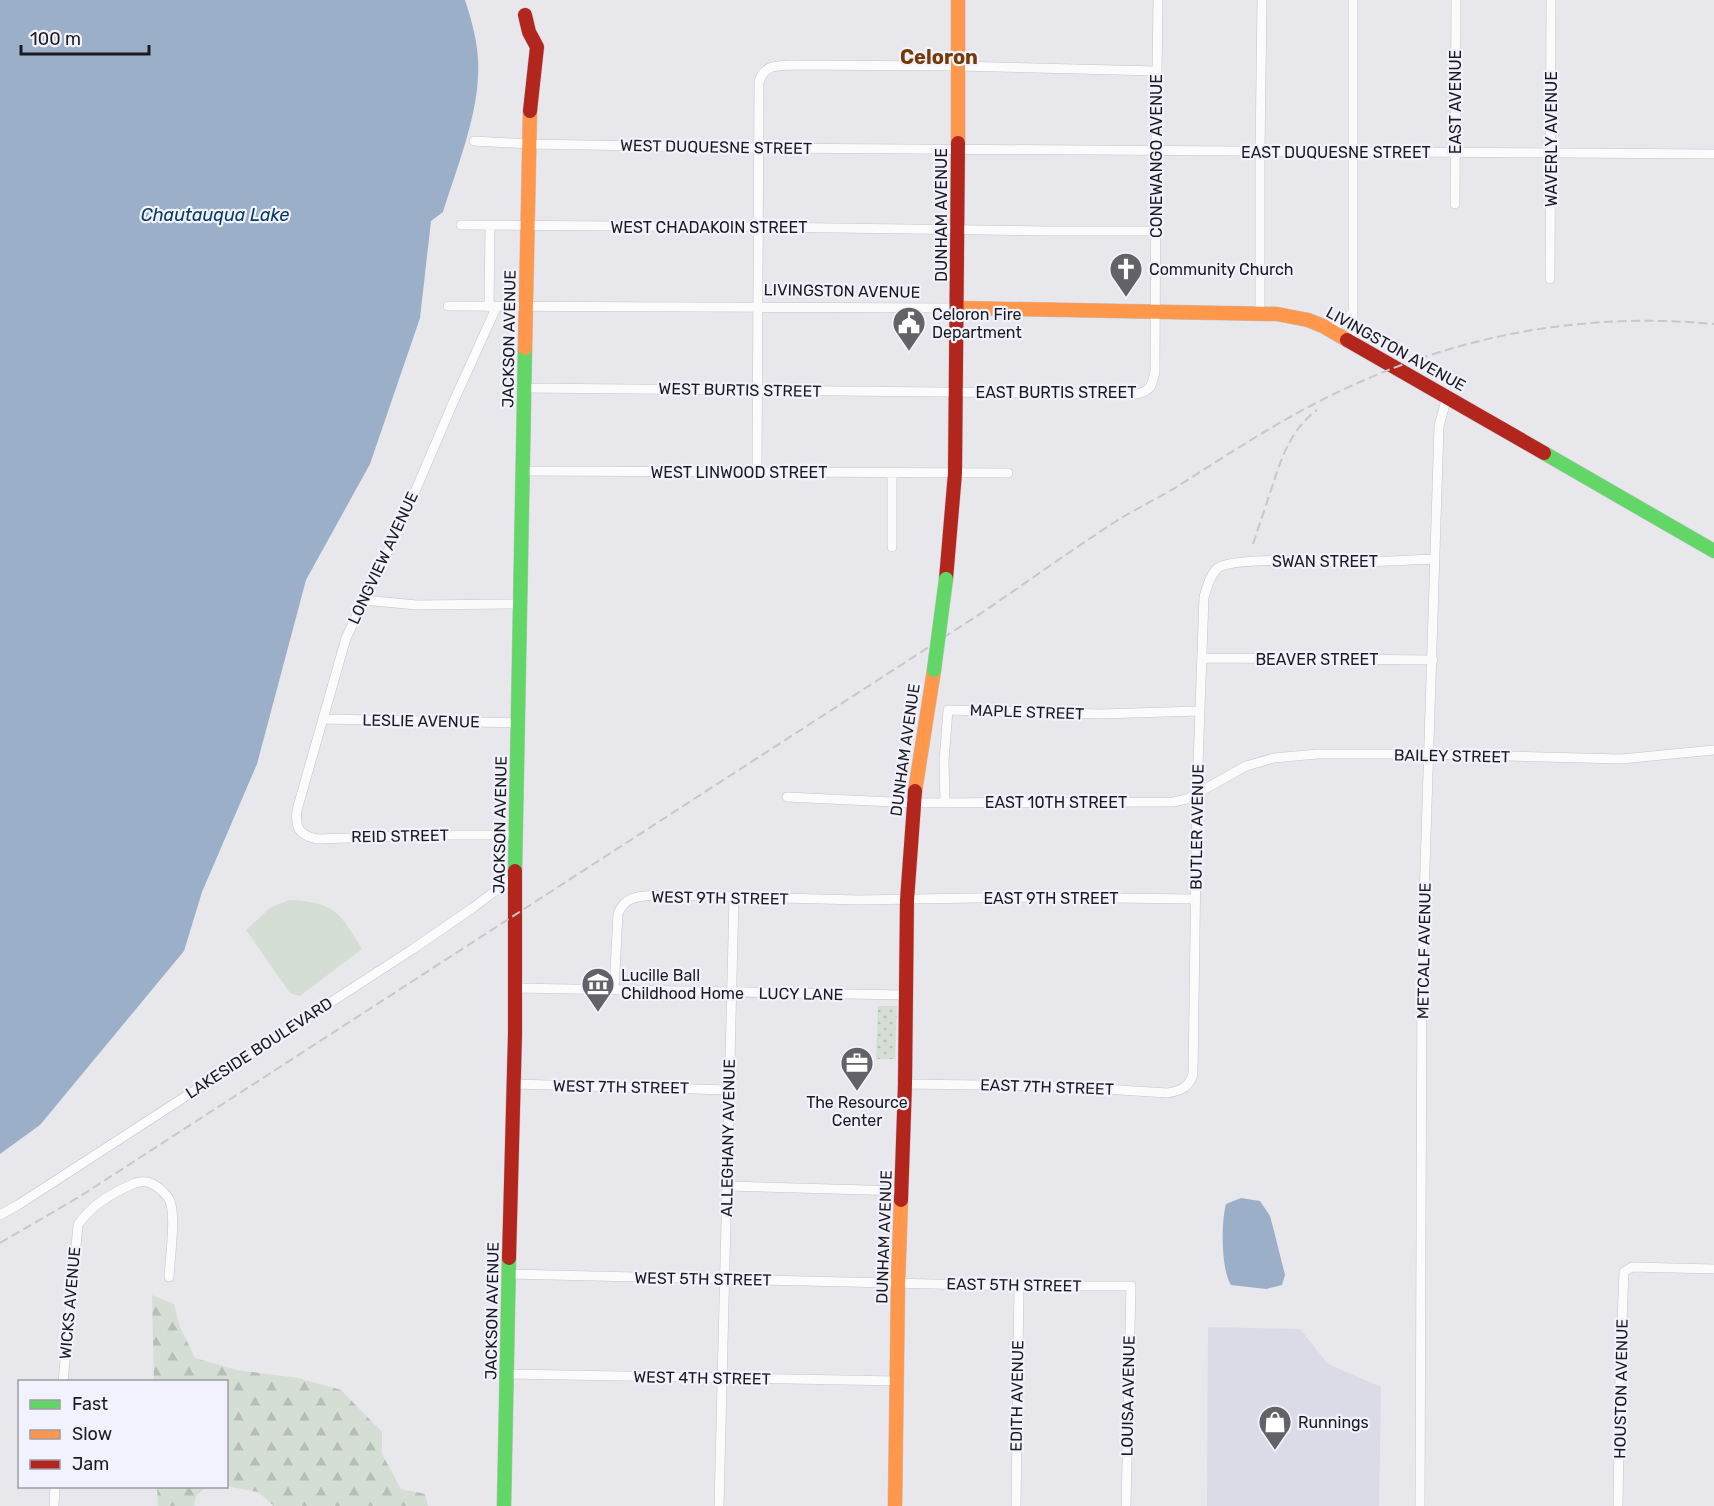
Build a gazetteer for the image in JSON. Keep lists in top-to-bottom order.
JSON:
{
  "streets": {
    "street": [
      "EAST AVENUE",
      "WAVERLY AVENUE",
      "WEST DUQUESNE STREET",
      "EAST DUQUESNE STREET",
      "CONEWANGO AVENUE",
      "DUNHAM AVENUE",
      "WEST CHADAKOIN STREET",
      "LIVINGSTON AVENUE",
      "JACKSON AVENUE",
      "WEST BURTIS STREET",
      "EAST BURTIS STREET",
      "WEST LINWOOD STREET",
      "LONGVIEW AVENUE",
      "SWAN STREET",
      "BEAVER STREET",
      "MAPLE STREET",
      "LESLIE AVENUE",
      "BAILEY STREET",
      "EAST 10TH STREET",
      "BUTLER AVENUE",
      "REID STREET",
      "WEST 9TH STREET",
      "EAST 9TH STREET",
      "METCALF AVENUE",
      "LUCY LANE",
      "LAKESIDE BOULEVARD",
      "WEST 7TH STREET",
      "EAST 7TH STREET",
      "ALLEGHANY AVENUE",
      "WEST 5TH STREET",
      "EAST 5TH STREET",
      "WICKS AVENUE",
      "WEST 4TH STREET",
      "HOUSTON AVENUE",
      "EDITH AVENUE",
      "LOUISA AVENUE"
    ]
  },
  "crossings": [
    ["EAST AVENUE", "EAST DUQUESNE STREET"],
    ["WAVERLY AVENUE", "EAST DUQUESNE STREET"],
    ["WEST DUQUESNE STREET", "EAST DUQUESNE STREET"],
    ["WEST DUQUESNE STREET", "DUNHAM AVENUE"],
    ["WEST DUQUESNE STREET", "JACKSON AVENUE"],
    ["EAST DUQUESNE STREET", "CONEWANGO AVENUE"],
    ["EAST DUQUESNE STREET", "DUNHAM AVENUE"],
    ["CONEWANGO AVENUE", "WEST CHADAKOIN STREET"],
    ["CONEWANGO AVENUE", "LIVINGSTON AVENUE"],
    ["CONEWANGO AVENUE", "EAST BURTIS STREET"],
    ["DUNHAM AVENUE", "WEST CHADAKOIN STREET"],
    ["DUNHAM AVENUE", "LIVINGSTON AVENUE"],
    ["DUNHAM AVENUE", "WEST BURTIS STREET"],
    ["DUNHAM AVENUE", "EAST BURTIS STREET"],
    ["DUNHAM AVENUE", "WEST LINWOOD STREET"],
    ["DUNHAM AVENUE", "EAST 10TH STREET"],
    ["DUNHAM AVENUE", "WEST 9TH STREET"],
    ["DUNHAM AVENUE", "EAST 9TH STREET"],
    ["DUNHAM AVENUE", "LUCY LANE"],
    ["DUNHAM AVENUE", "EAST 7TH STREET"],
    ["DUNHAM AVENUE", "WEST 5TH STREET"],
    ["DUNHAM AVENUE", "EAST 5TH STREET"],
    ["DUNHAM AVENUE", "WEST 4TH STREET"],
    ["WEST CHADAKOIN STREET", "JACKSON AVENUE"],
    ["LIVINGSTON AVENUE", "JACKSON AVENUE"],
    ["LIVINGSTON AVENUE", "LONGVIEW AVENUE"],
    ["LIVINGSTON AVENUE", "METCALF AVENUE"],
    ["JACKSON AVENUE", "WEST BURTIS STREET"],
    ["JACKSON AVENUE", "WEST LINWOOD STREET"],
    ["JACKSON AVENUE", "LESLIE AVENUE"],
    ["JACKSON AVENUE", "REID STREET"],
    ["JACKSON AVENUE", "LUCY LANE"],
    ["JACKSON AVENUE", "LAKESIDE BOULEVARD"],
    ["JACKSON AVENUE", "WEST 7TH STREET"],
    ["JACKSON AVENUE", "WEST 5TH STREET"],
    ["JACKSON AVENUE", "WEST 4TH STREET"],
    ["WEST BURTIS STREET", "EAST BURTIS STREET"],
    ["LONGVIEW AVENUE", "LESLIE AVENUE"],
    ["LONGVIEW AVENUE", "REID STREET"],
    ["SWAN STREET", "BUTLER AVENUE"],
    ["SWAN STREET", "METCALF AVENUE"],
    ["BEAVER STREET", "BUTLER AVENUE"],
    ["BEAVER STREET", "METCALF AVENUE"],
    ["MAPLE STREET", "EAST 10TH STREET"],
    ["MAPLE STREET", "BUTLER AVENUE"],
    ["BAILEY STREET", "EAST 10TH STREET"],
    ["BAILEY STREET", "BUTLER AVENUE"],
    ["BAILEY STREET", "METCALF AVENUE"],
    ["EAST 10TH STREET", "BUTLER AVENUE"],
    ["BUTLER AVENUE", "EAST 9TH STREET"],
    ["BUTLER AVENUE", "EAST 7TH STREET"],
    ["WEST 9TH STREET", "EAST 9TH STREET"],
    ["WEST 9TH STREET", "LUCY LANE"],
    ["WEST 9TH STREET", "ALLEGHANY AVENUE"],
    ["LUCY LANE", "ALLEGHANY AVENUE"],
    ["WEST 7TH STREET", "ALLEGHANY AVENUE"],
    ["ALLEGHANY AVENUE", "WEST 5TH STREET"],
    ["ALLEGHANY AVENUE", "WEST 4TH STREET"],
    ["WEST 5TH STREET", "EAST 5TH STREET"],
    ["EAST 5TH STREET", "EDITH AVENUE"],
    ["EAST 5TH STREET", "LOUISA AVENUE"]
  ],
  "districts": ["Celoron"],
  "water": ["Chautauqua Lake"],
  "places": {
    "church": ["Community Church"],
    "public building": ["Celoron Fire Department"],
    "museum": ["Lucille Ball Childhood Home"],
    "office": ["The Resource Center"],
    "shop": ["Runnings"]
  },
  "legend": ["Fast", "Slow", "Jam"],
  "scale_bar": "100 m"
}
